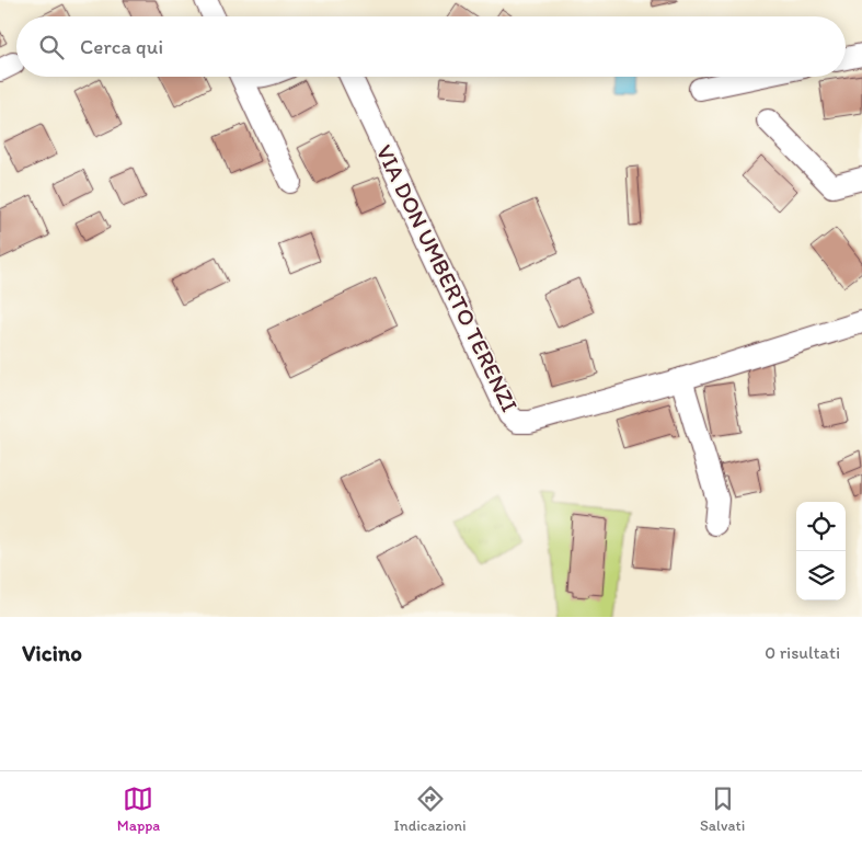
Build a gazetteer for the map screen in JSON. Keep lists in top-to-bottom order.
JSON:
{
  "streets": {
    "street": ["VIA DON UMBERTO TERENZI"]
  },
  "page": {
    "search": "Cerca qui",
    "heading": ["Vicino", "0 risultati"],
    "nav": ["Mappa", "Indicazioni", "Salvati"]
  }
}
